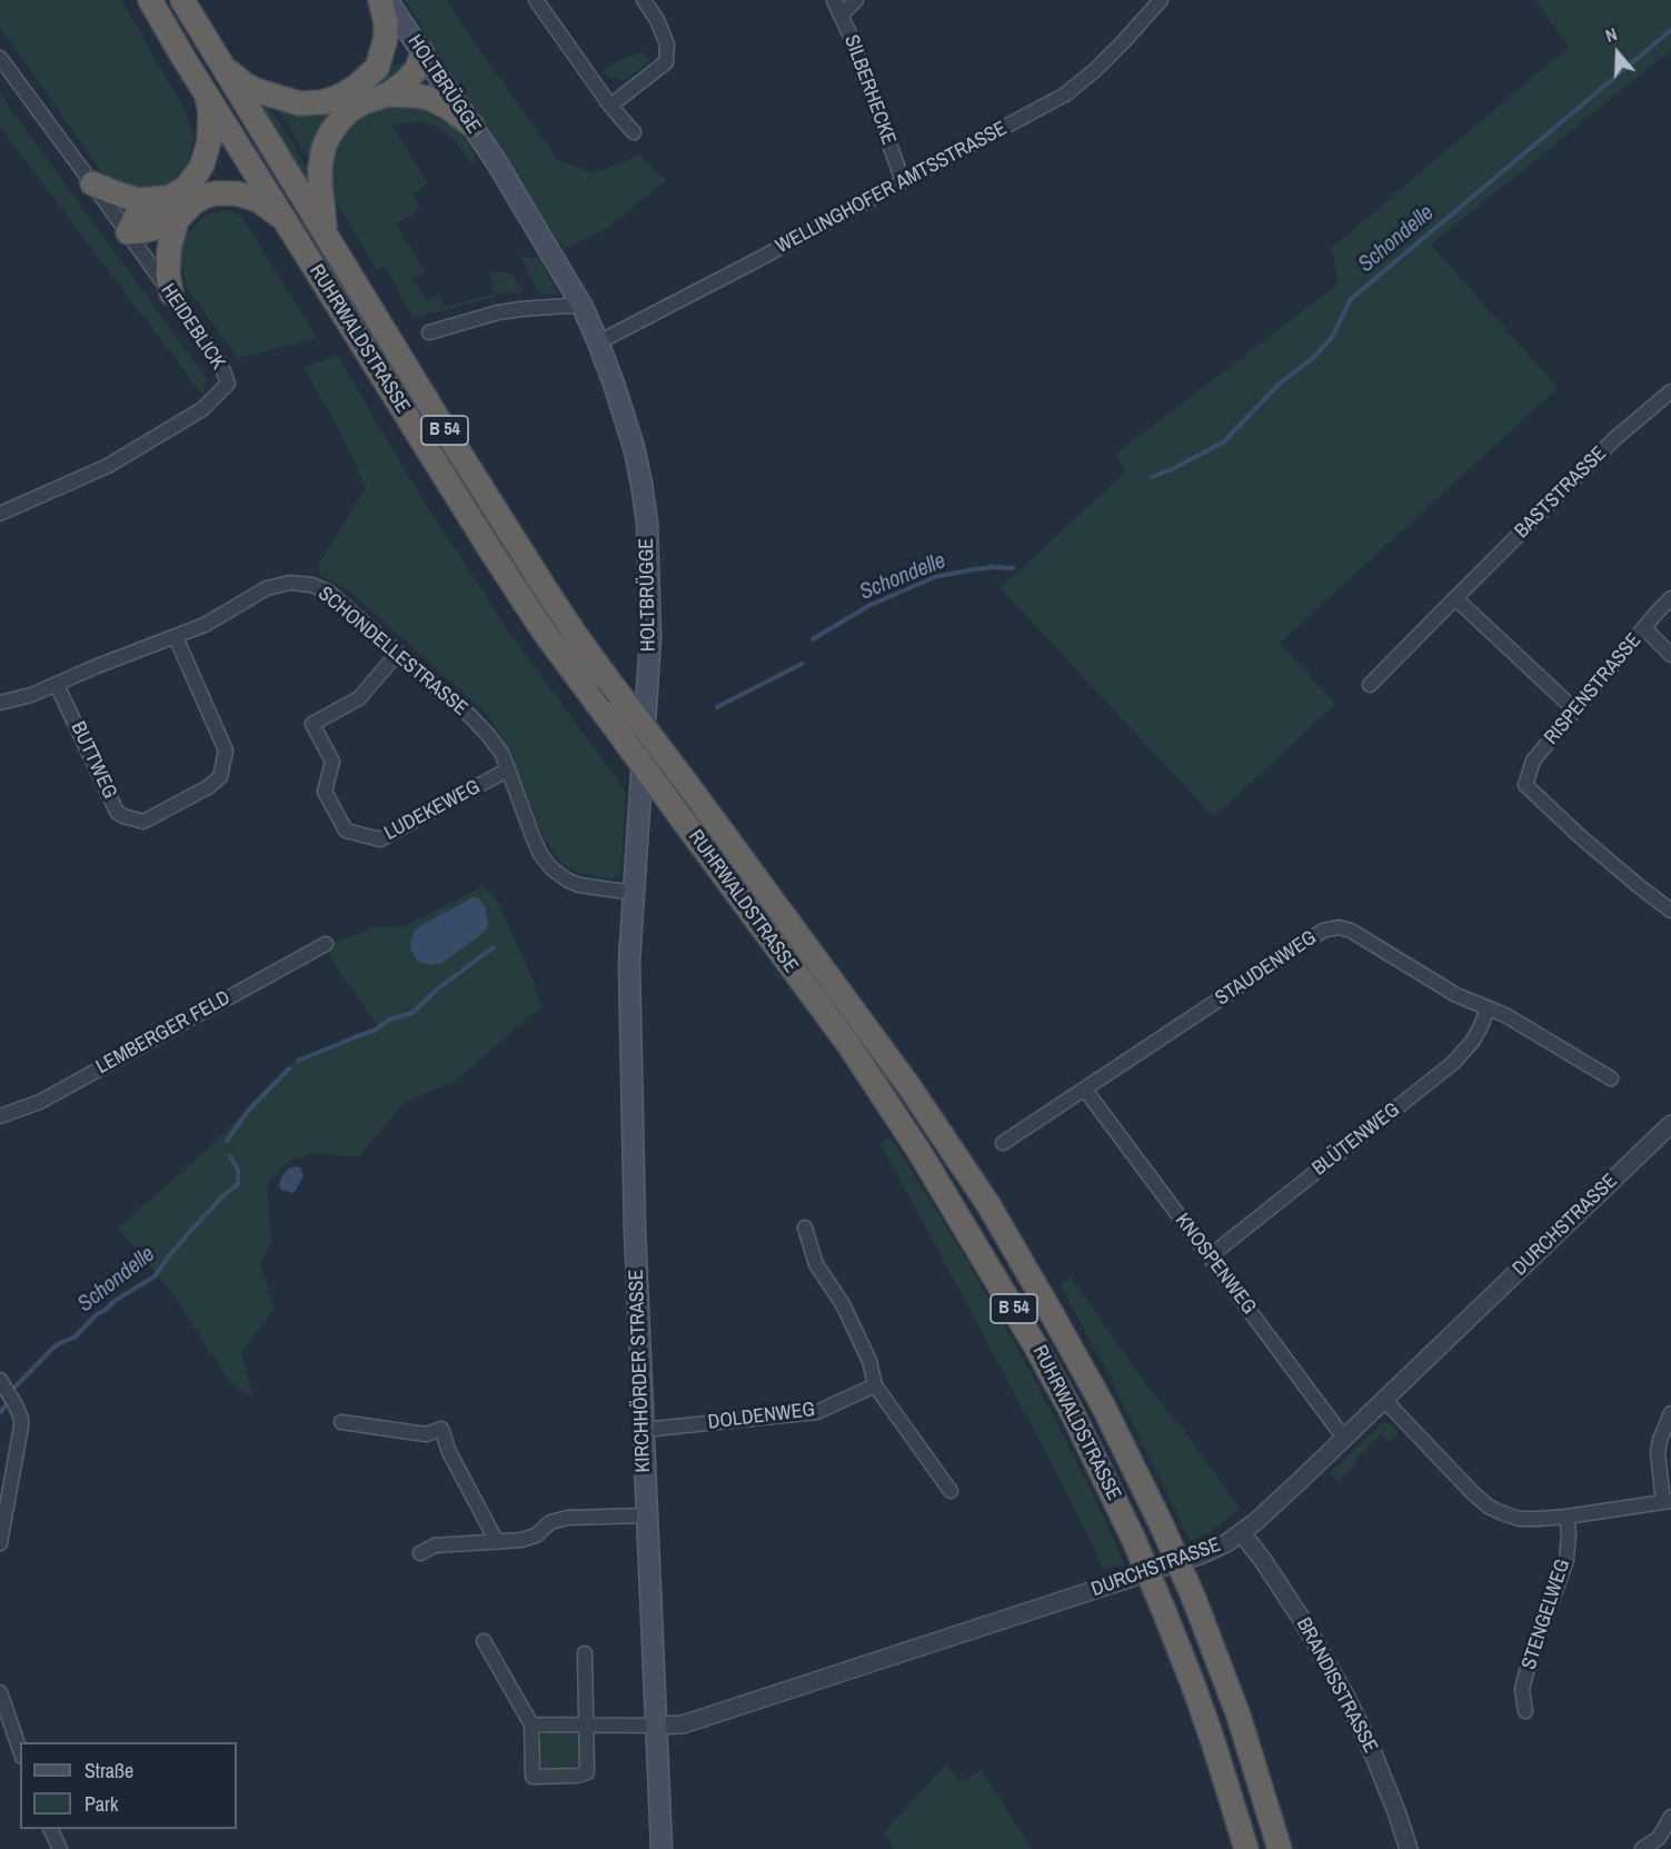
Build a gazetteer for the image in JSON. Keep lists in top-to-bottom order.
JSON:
{
  "streets": {
    "highway": ["RUHRWALDSTRASSE", "B 54"],
    "main road": ["HOLTBRÜGGE", "KIRCHHÖRDER STRASSE"],
    "street": [
      "SILBERHECKE",
      "WELLINGHOFER AMTSSTRASSE",
      "HEIDEBLICK",
      "BASTSTRASSE",
      "SCHONDELLESTRASSE",
      "RISPENSTRASSE",
      "BUTTWEG",
      "LUDEKEWEG",
      "STAUDENWEG",
      "LEMBERGER FELD",
      "BLÜTENWEG",
      "DURCHSTRASSE",
      "KNOSPENWEG",
      "DOLDENWEG",
      "STENGELWEG",
      "BRANDISSTRASSE"
    ]
  },
  "crossings": [
    ["HOLTBRÜGGE", "WELLINGHOFER AMTSSTRASSE"],
    ["HOLTBRÜGGE", "SCHONDELLESTRASSE"],
    ["HOLTBRÜGGE", "KIRCHHÖRDER STRASSE"],
    ["SILBERHECKE", "WELLINGHOFER AMTSSTRASSE"],
    ["SCHONDELLESTRASSE", "BUTTWEG"],
    ["SCHONDELLESTRASSE", "LUDEKEWEG"],
    ["SCHONDELLESTRASSE", "KIRCHHÖRDER STRASSE"],
    ["STAUDENWEG", "BLÜTENWEG"],
    ["STAUDENWEG", "KNOSPENWEG"],
    ["BLÜTENWEG", "KNOSPENWEG"],
    ["DURCHSTRASSE", "KNOSPENWEG"],
    ["DURCHSTRASSE", "KIRCHHÖRDER STRASSE"],
    ["DURCHSTRASSE", "BRANDISSTRASSE"],
    ["KIRCHHÖRDER STRASSE", "DOLDENWEG"]
  ],
  "water": ["Schondelle"],
  "legend": ["Straße", "Park"],
  "north": "top"
}
